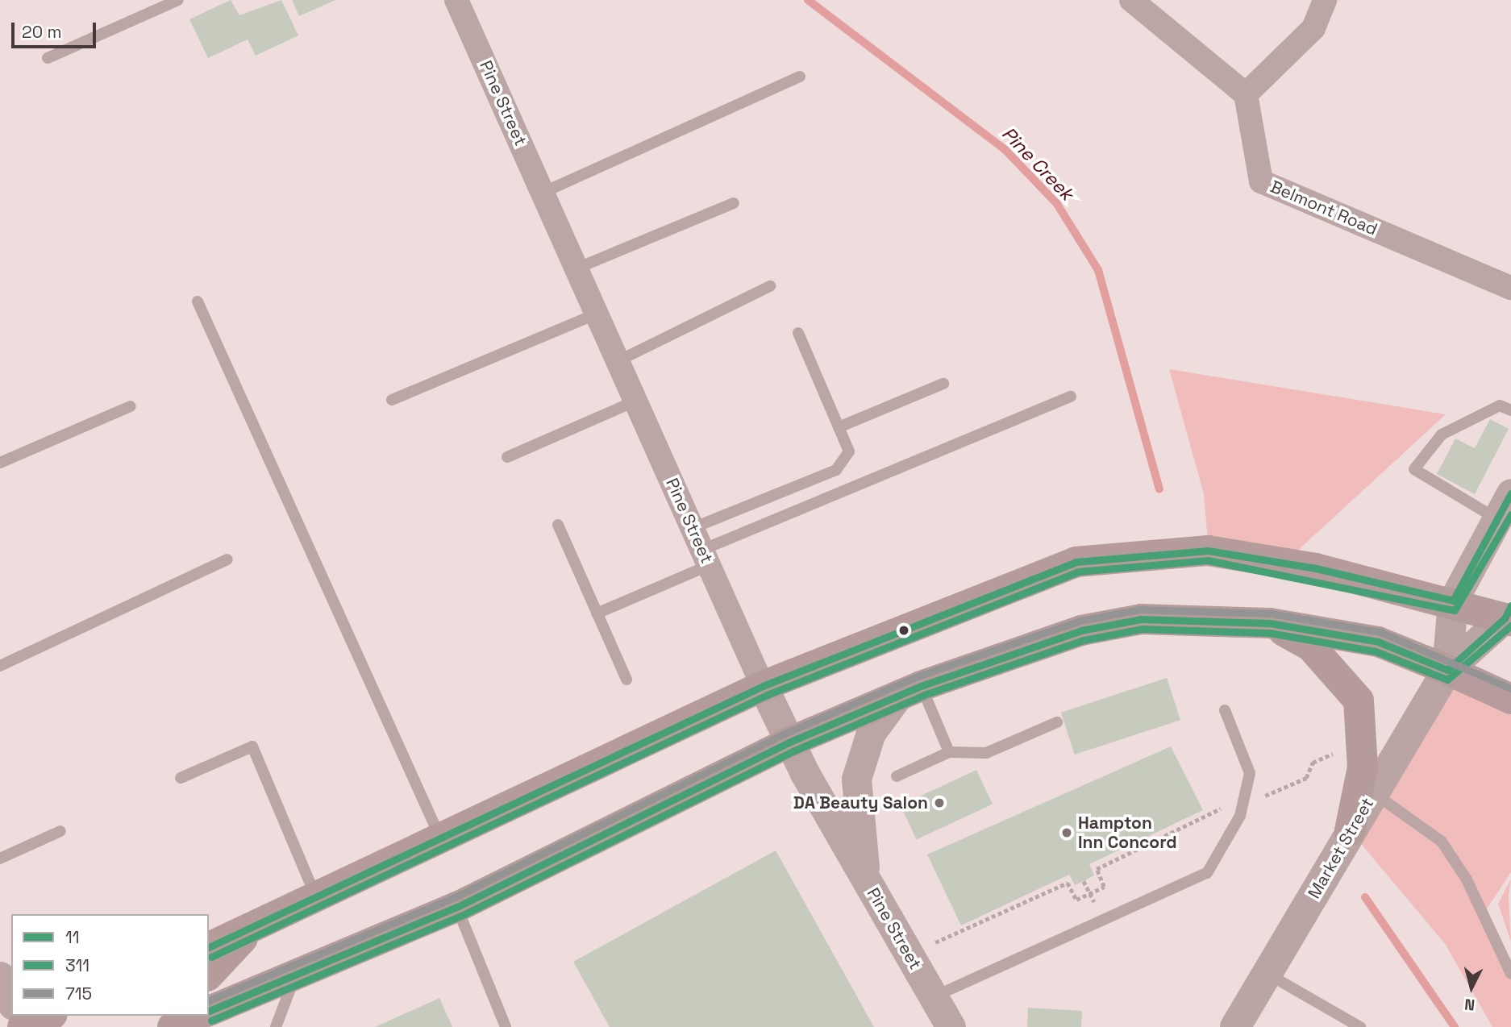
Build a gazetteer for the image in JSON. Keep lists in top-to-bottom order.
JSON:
{
  "streets": {
    "main road": ["Market Street"],
    "street": ["Pine Street", "Belmont Road"]
  },
  "water": ["Pine Creek"],
  "places": ["DA Beauty Salon", "Hampton Inn Concord"],
  "lines": ["transit line 11", "transit line 311", "transit line 715"],
  "legend": ["11", "311", "715"],
  "scale_bar": "20 m",
  "north": "bottom"
}
